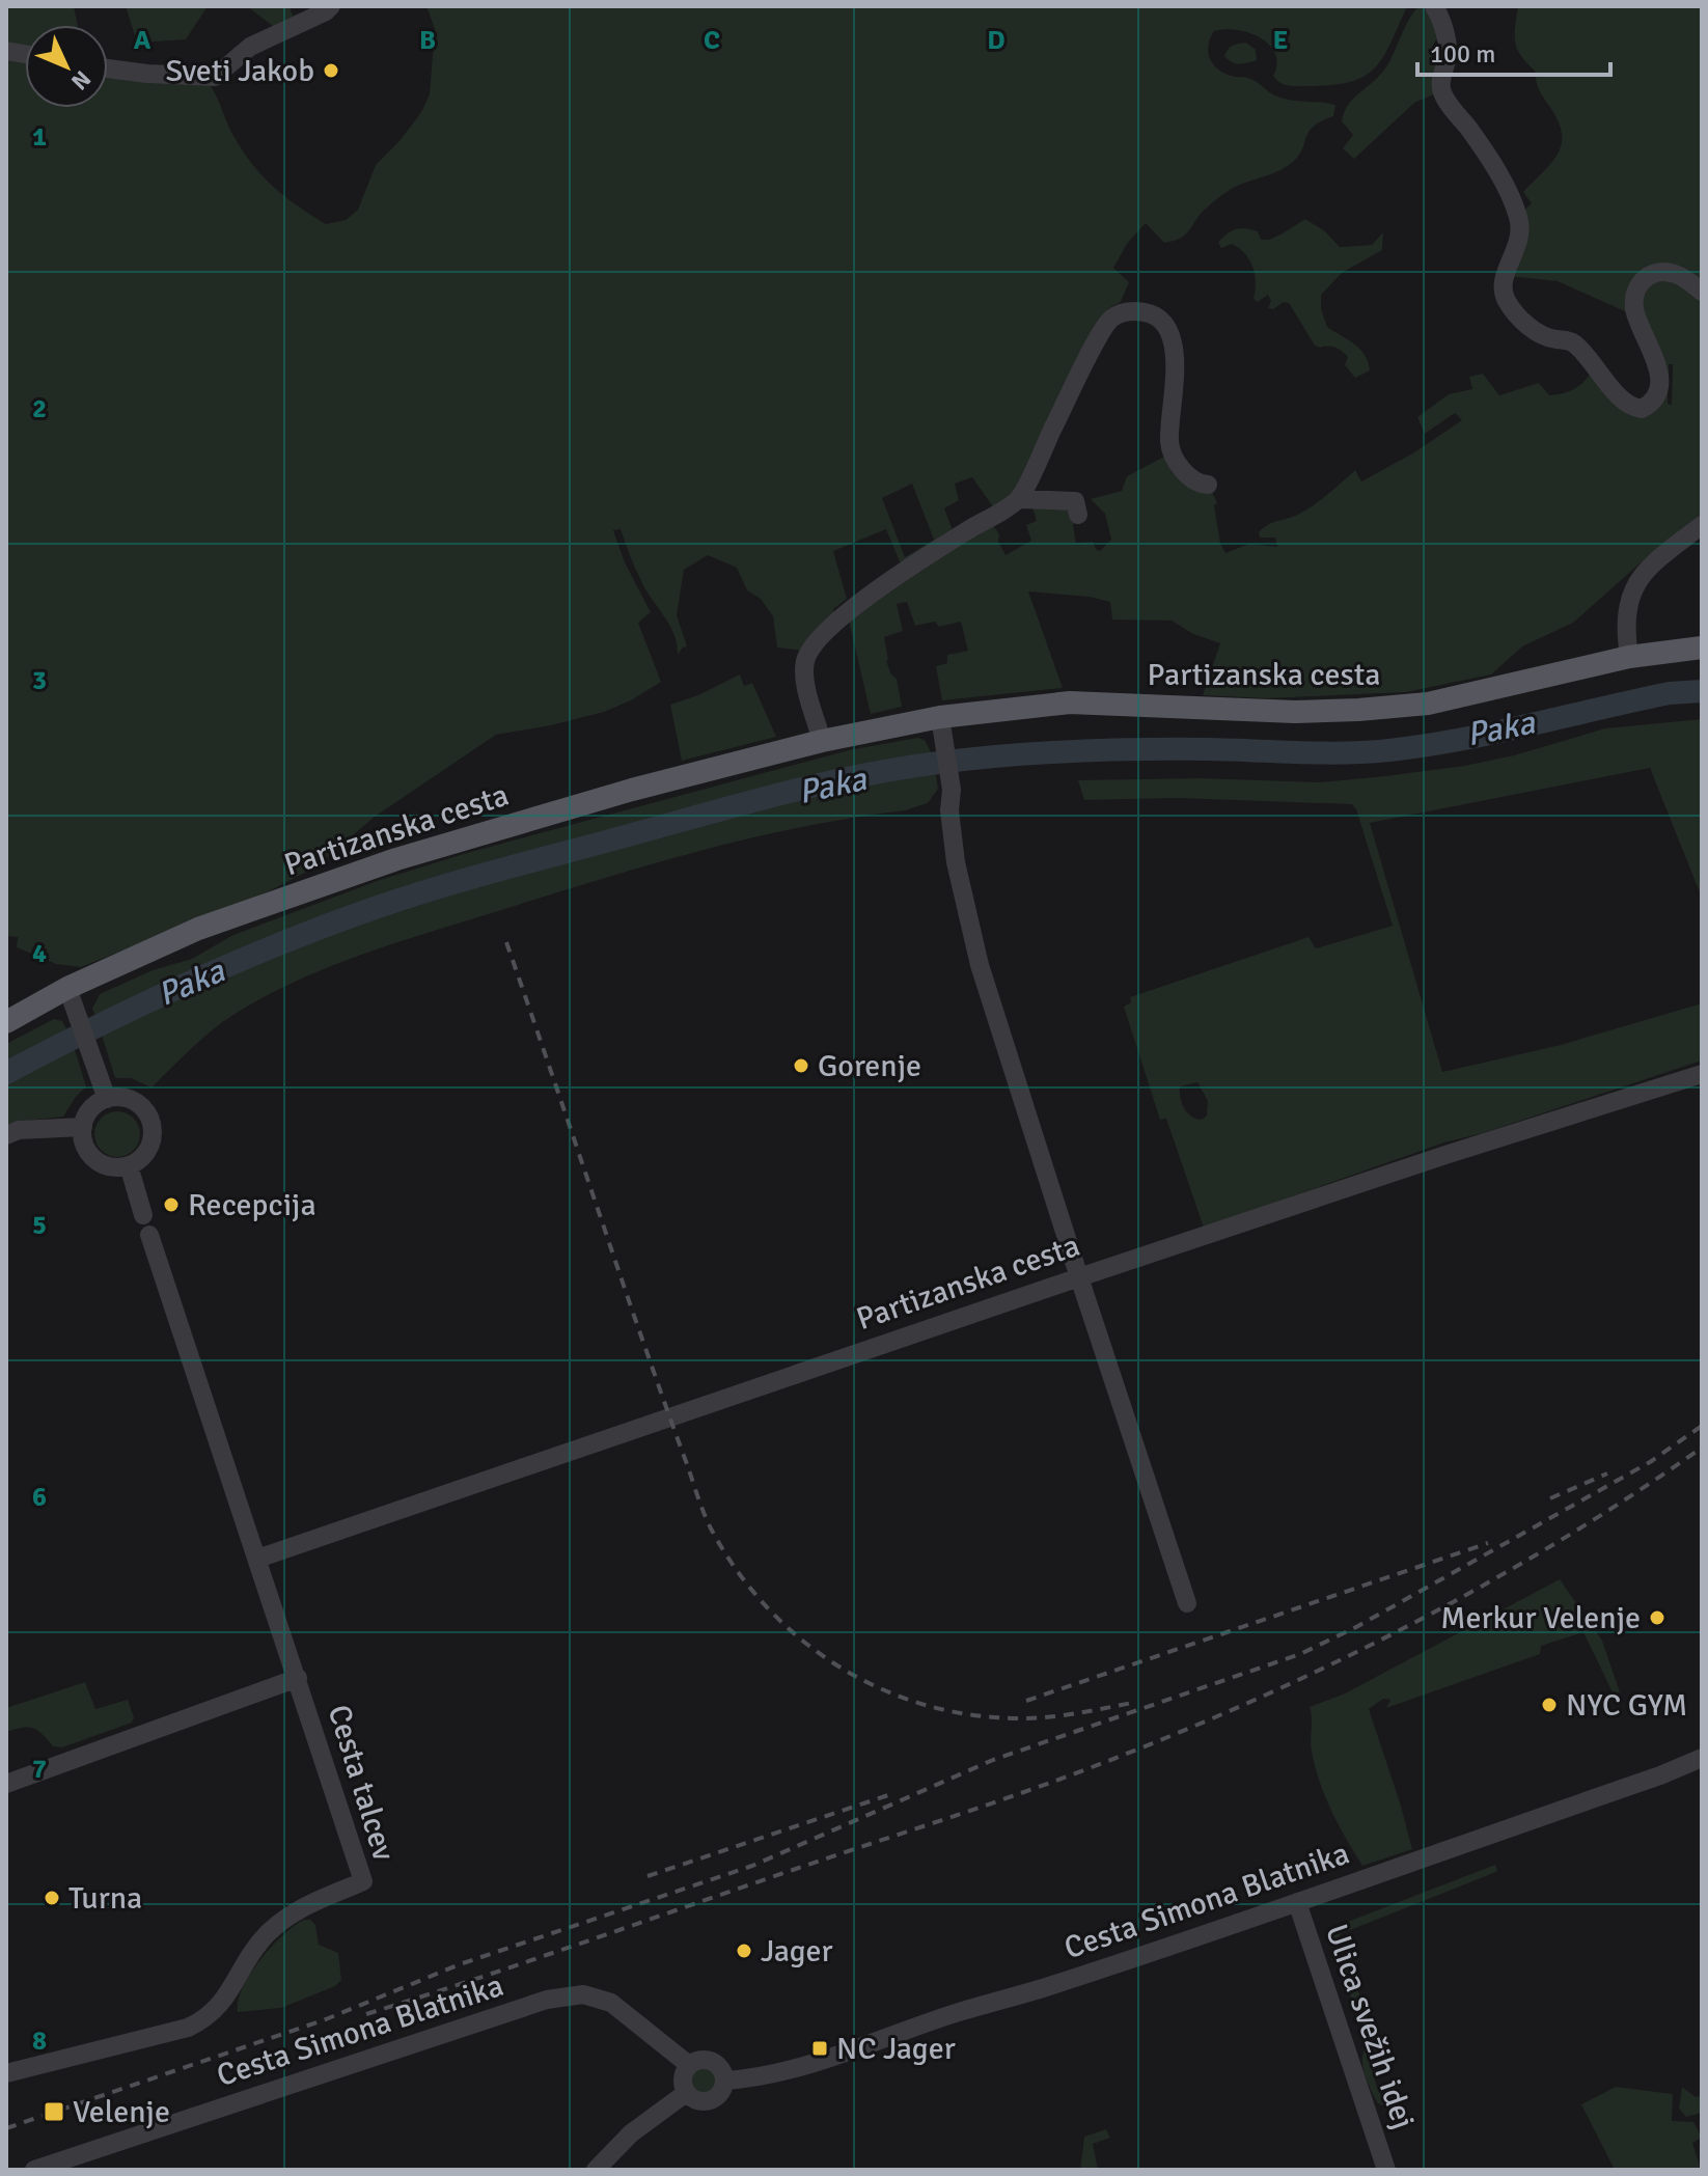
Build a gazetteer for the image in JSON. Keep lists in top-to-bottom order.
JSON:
{
  "streets": {
    "main road": ["Partizanska cesta"],
    "street": ["Cesta talcev", "Cesta Simona Blatnika", "Ulica svežih idej"]
  },
  "crossings": [
    ["Cesta Simona Blatnika", "Ulica svežih idej"]
  ],
  "water": ["Paka"],
  "places": {
    "other": [
      "Sveti Jakob",
      "Gorenje",
      "Recepcija",
      "Merkur Velenje",
      "NYC GYM",
      "Turna",
      "Jager"
    ],
    "transit": ["NC Jager", "Velenje"]
  },
  "scale_bar": "100 m",
  "north": "bottom right",
  "grid": {
    "columns": [
      "A",
      "B",
      "C",
      "D",
      "E"
    ],
    "rows": [
      "1",
      "2",
      "3",
      "4",
      "5",
      "6",
      "7",
      "8"
    ]
  }
}
